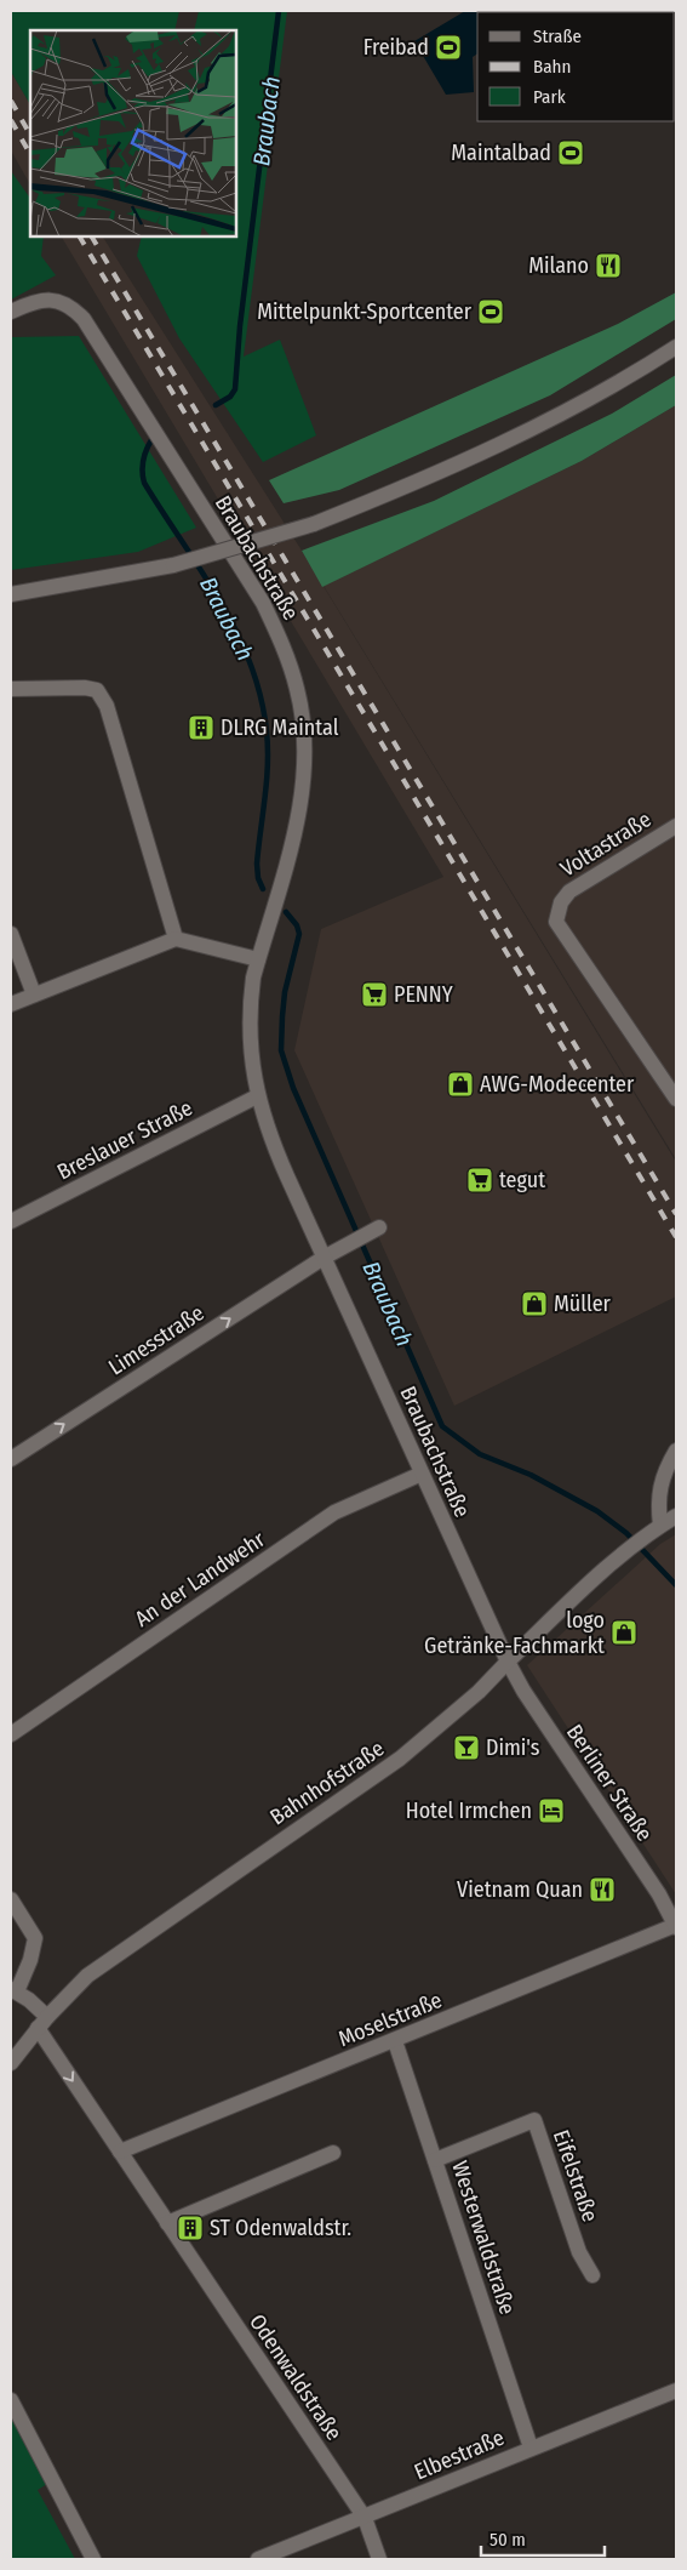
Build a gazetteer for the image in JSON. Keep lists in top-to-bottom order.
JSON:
{
  "streets": {
    "street": [
      "Braubachstraße",
      "Voltastraße",
      "Breslauer Straße",
      "Limesstraße",
      "An der Landwehr",
      "Bahnhofstraße",
      "Berliner Straße",
      "Moselstraße",
      "Eifelstraße",
      "Westerwaldstraße",
      "Odenwaldstraße",
      "Elbestraße"
    ]
  },
  "crossings": [
    ["Braubachstraße", "Breslauer Straße"],
    ["Braubachstraße", "Limesstraße"],
    ["Braubachstraße", "An der Landwehr"],
    ["Braubachstraße", "Bahnhofstraße"],
    ["Braubachstraße", "Berliner Straße"],
    ["Bahnhofstraße", "Berliner Straße"],
    ["Bahnhofstraße", "Odenwaldstraße"],
    ["Berliner Straße", "Moselstraße"],
    ["Moselstraße", "Westerwaldstraße"],
    ["Moselstraße", "Odenwaldstraße"],
    ["Eifelstraße", "Westerwaldstraße"],
    ["Westerwaldstraße", "Elbestraße"],
    ["Odenwaldstraße", "Elbestraße"]
  ],
  "one_way": ["Limesstraße"],
  "water": ["Braubach"],
  "places": {
    "sports": ["Freibad", "Maintalbad", "Mittelpunkt-Sportcenter"],
    "restaurant": ["Milano", "Vietnam Quan"],
    "building": ["DLRG Maintal", "ST Odenwaldstr."],
    "supermarket": ["PENNY", "tegut"],
    "shop": ["AWG-Modecenter", "Müller", "logo Getränke-Fachmarkt"],
    "bar": ["Dimi's"],
    "hotel": ["Hotel Irmchen"]
  },
  "legend": ["Straße", "Bahn", "Park"],
  "scale_bar": "50 m"
}
